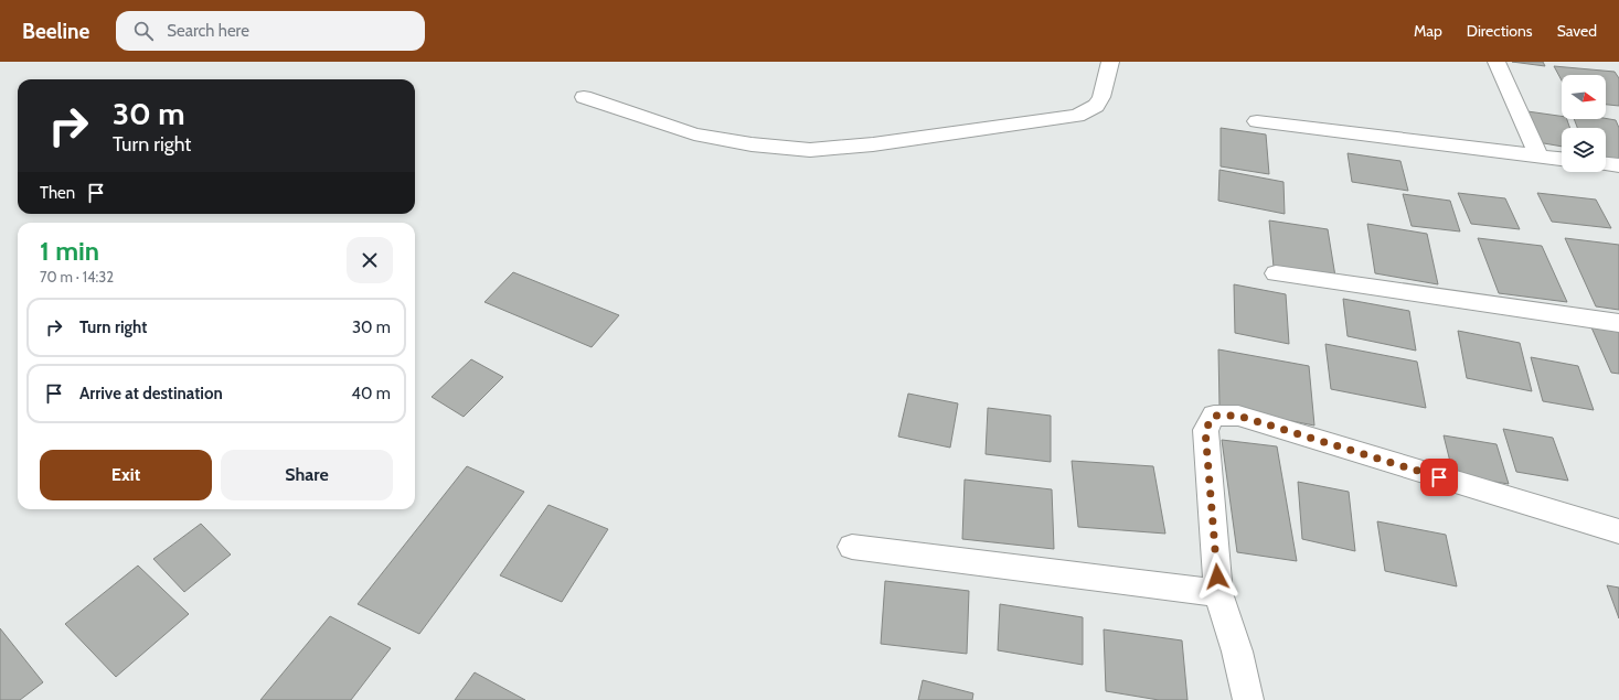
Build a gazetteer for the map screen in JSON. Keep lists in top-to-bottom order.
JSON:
{
  "north": "right",
  "page": {
    "header": "Beeline",
    "search": "Search here",
    "nav": ["Map", "Directions", "Saved"],
    "turn": ["30 m", "Turn right"],
    "then": "Then",
    "heading": ["1 min", "70 m · 14:32"],
    "list": [
      {
        "name": "Turn right",
        "value": "30 m"
      },
      {
        "name": "Arrive at destination",
        "value": "40 m"
      }
    ],
    "buttons": ["Exit", "Share"]
  }
}
